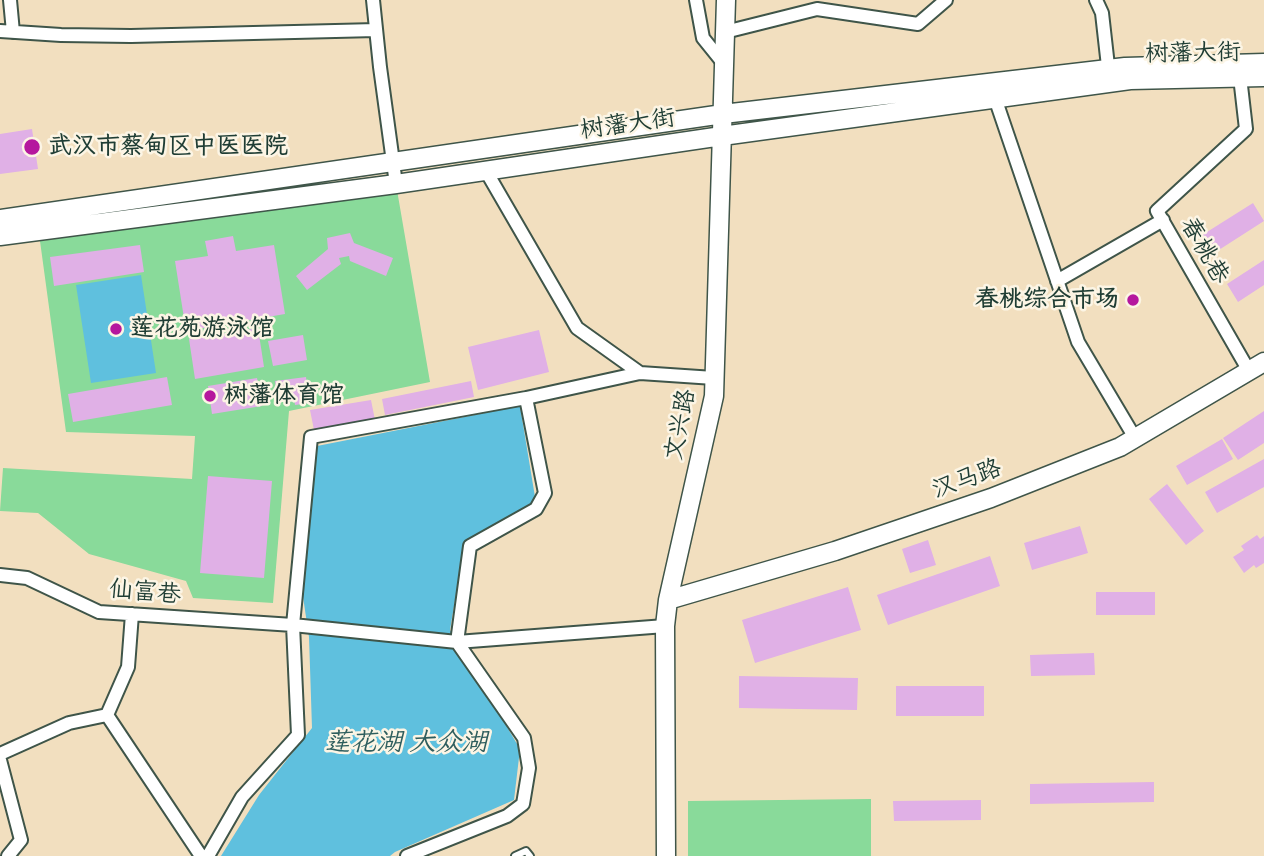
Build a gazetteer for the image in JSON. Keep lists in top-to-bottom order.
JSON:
{
  "streets": {
    "street": [
      "树藩大街",
      "春桃巷",
      "文兴路",
      "汉马路",
      "仙富巷"
    ]
  },
  "crossings": [
    ["树藩大街", "文兴路"],
    ["春桃巷", "汉马路"],
    ["文兴路", "汉马路"],
    ["文兴路", "仙富巷"]
  ],
  "water": ["莲花湖 大众湖"],
  "places": [
    "武汉市蔡甸区中医医院",
    "春桃综合市场",
    "莲花苑游泳馆",
    "树藩体育馆"
  ]
}
